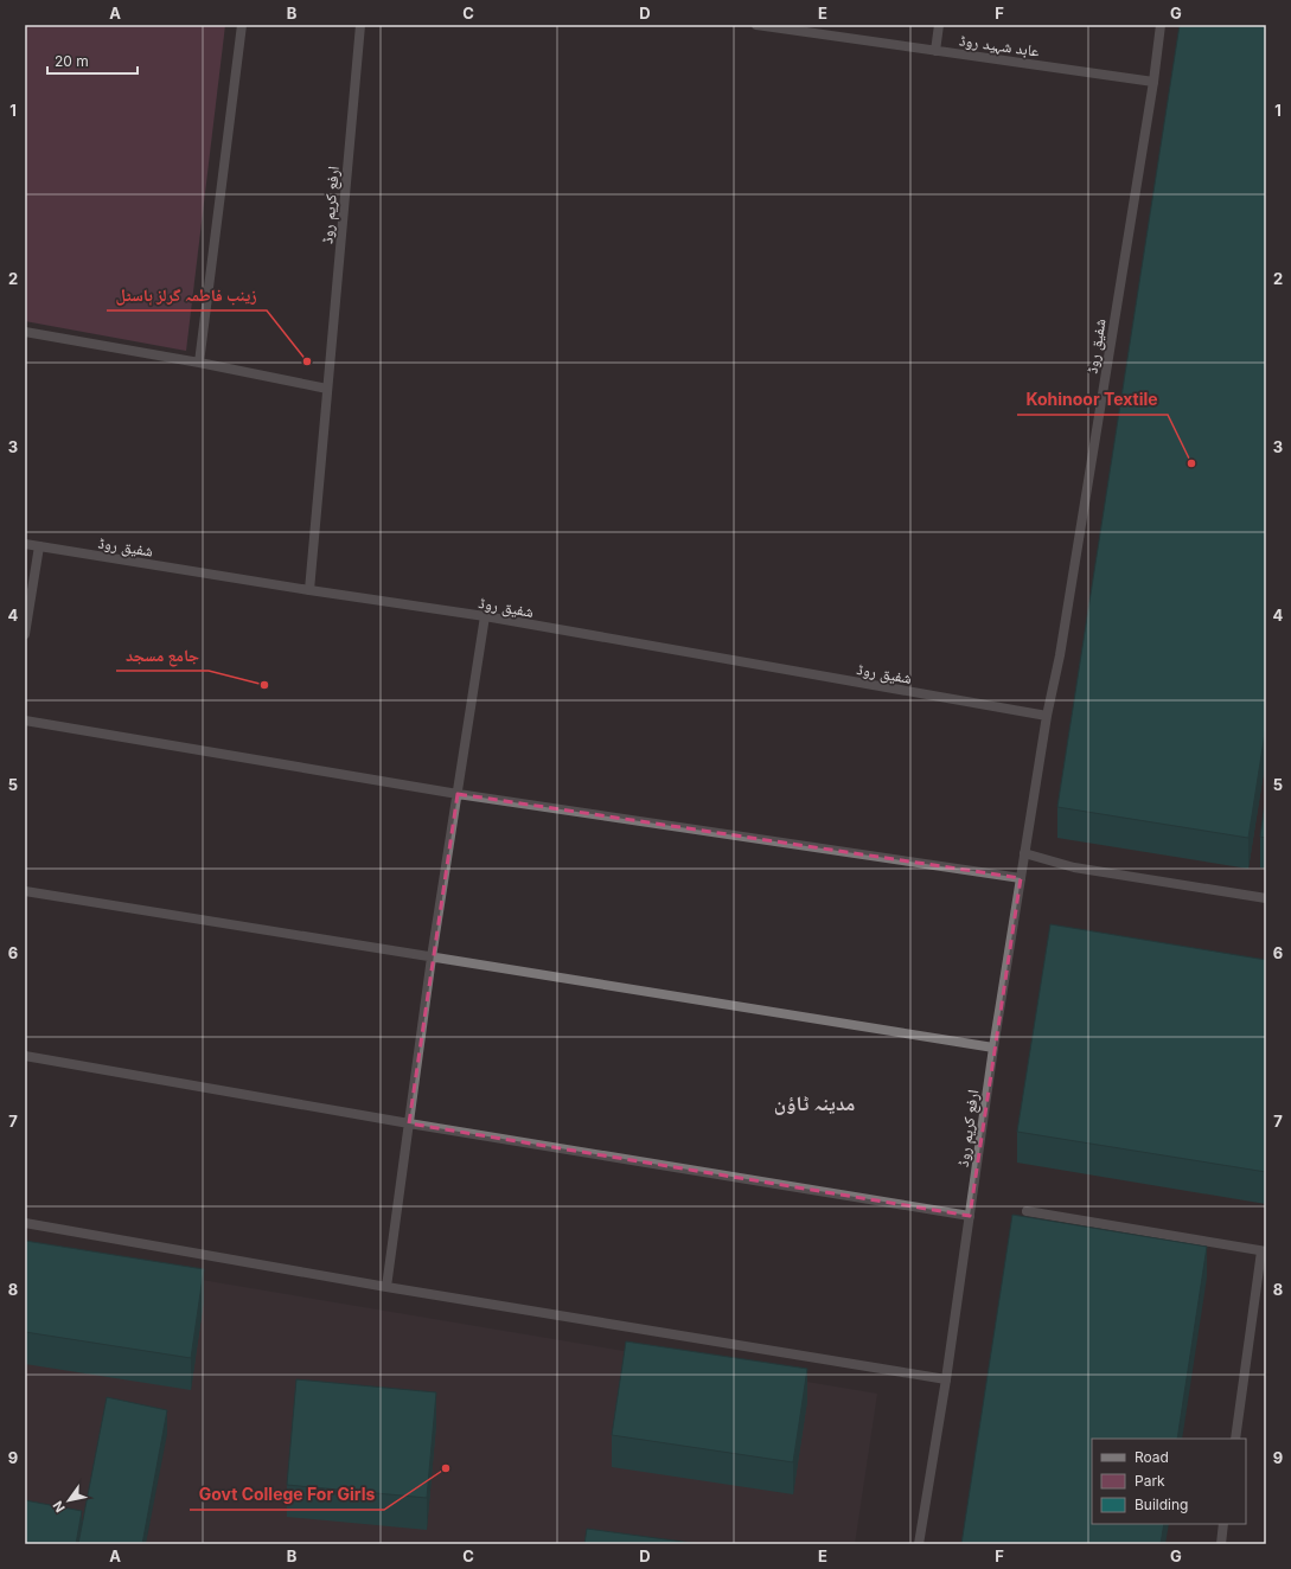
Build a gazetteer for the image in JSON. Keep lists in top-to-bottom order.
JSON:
{
  "streets": {
    "street": ["عابد شہید روڈ", "ارفع کریم روڈ", "شفیق روڈ"]
  },
  "crossings": [
    ["عابد شہید روڈ", "شفیق روڈ"],
    ["ارفع کریم روڈ", "شفیق روڈ"]
  ],
  "districts": ["مدینہ ٹاؤن"],
  "places": [
    "زینب فاطمہ گرلز ہاسٹل",
    "Kohinoor Textile",
    "جامع مسجد",
    "Govt College For Girls"
  ],
  "legend": ["Road", "Park", "Building"],
  "scale_bar": "20 m",
  "north": "bottom left",
  "grid": {
    "columns": [
      "A",
      "B",
      "C",
      "D",
      "E",
      "F",
      "G"
    ],
    "rows": [
      "1",
      "2",
      "3",
      "4",
      "5",
      "6",
      "7",
      "8",
      "9"
    ]
  }
}
